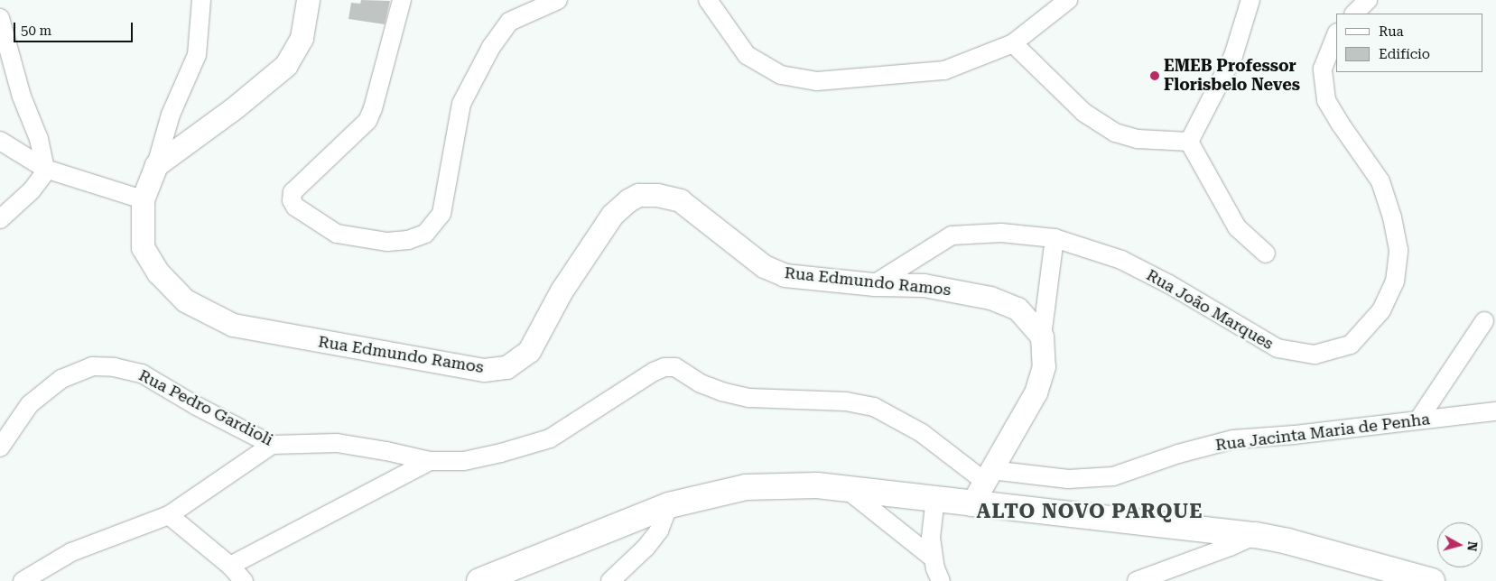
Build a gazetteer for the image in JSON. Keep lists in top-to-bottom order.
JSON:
{
  "streets": {
    "street": [
      "Rua Edmundo Ramos",
      "Rua João Marques",
      "Rua Pedro Gardioli",
      "Rua Jacinta Maria de Penha"
    ]
  },
  "crossings": [
    ["Rua Edmundo Ramos", "Rua João Marques"],
    ["Rua Pedro Gardioli", "Rua Jacinta Maria de Penha"]
  ],
  "districts": ["ALTO NOVO PARQUE"],
  "places": ["EMEB Professor Florisbelo Neves"],
  "legend": ["Rua", "Edifício"],
  "scale_bar": "50 m",
  "north": "right"
}
